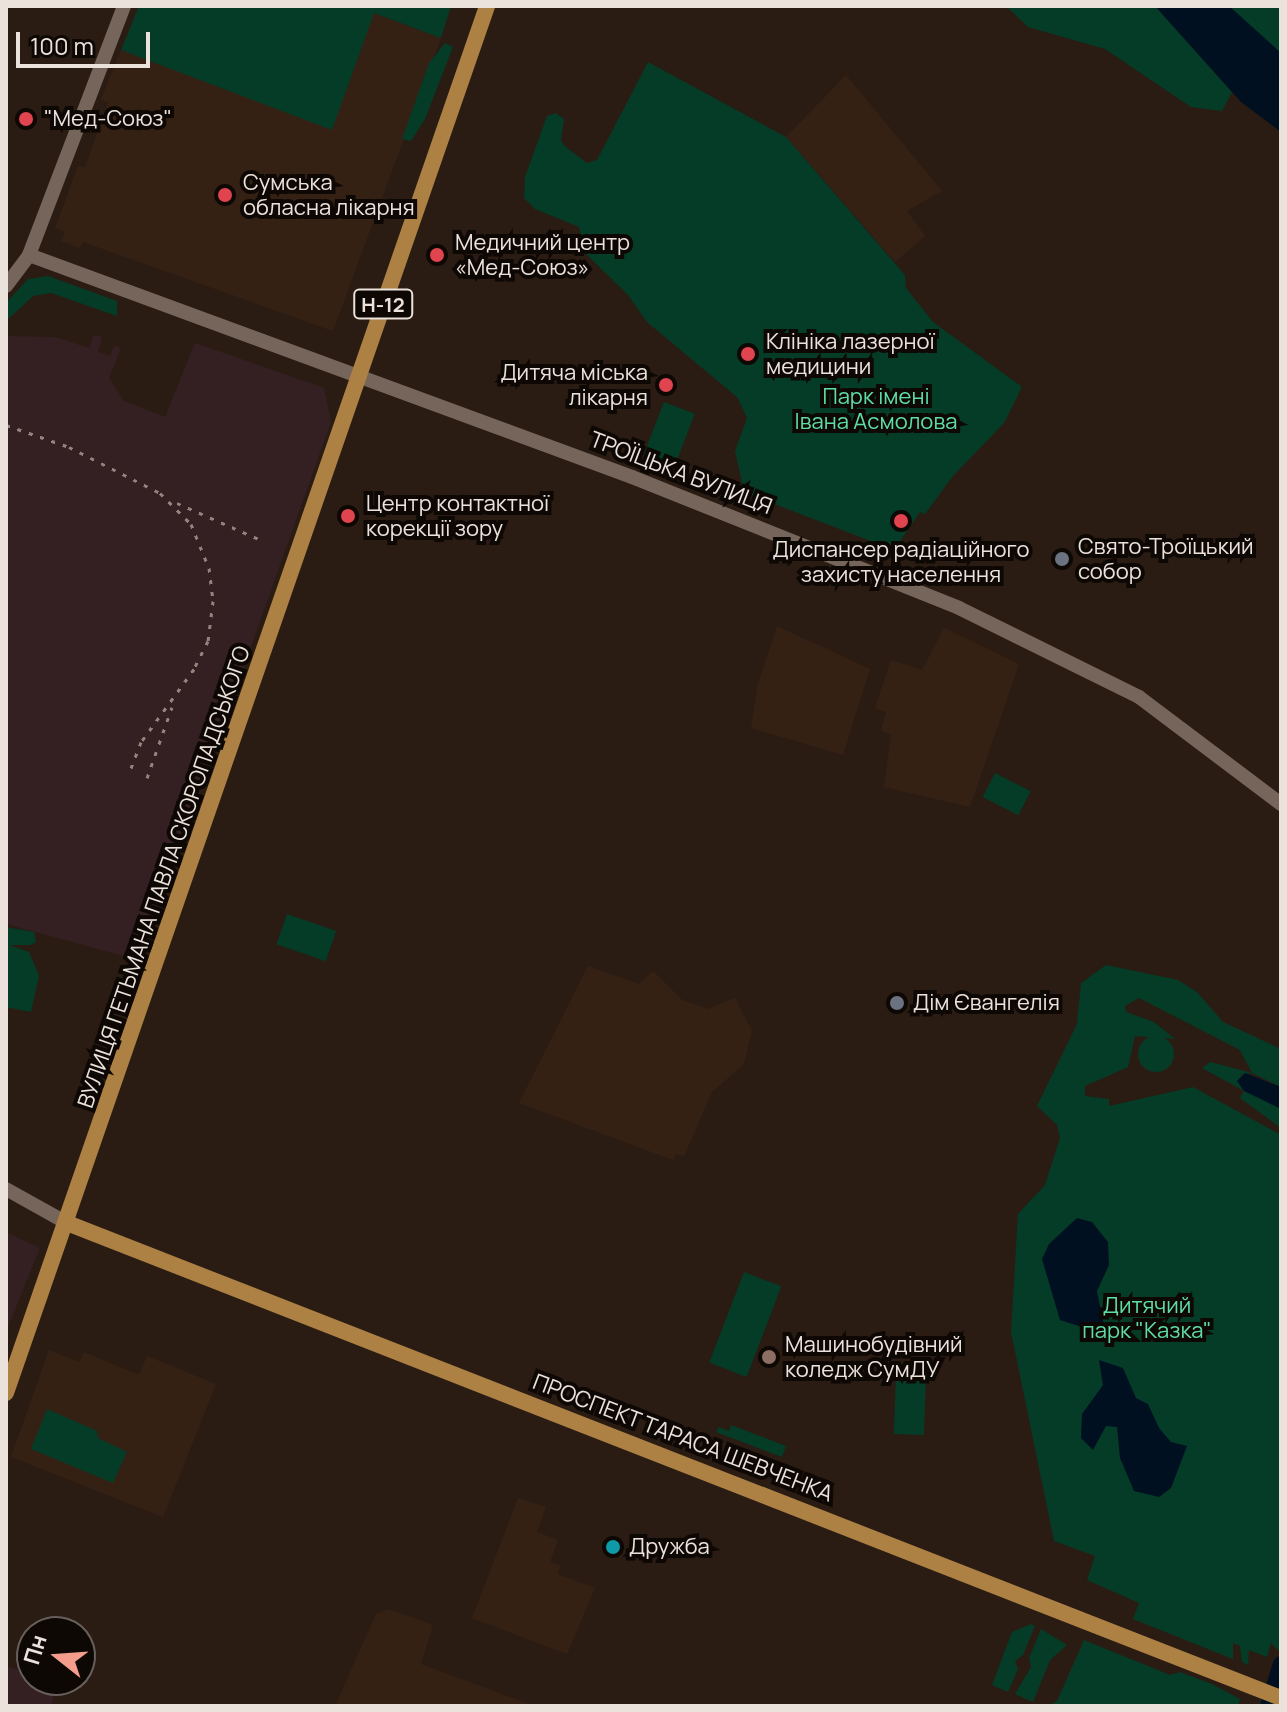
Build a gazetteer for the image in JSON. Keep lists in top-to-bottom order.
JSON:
{
  "streets": {
    "main road": [
      "Н-12",
      "ТРОЇЦЬКА ВУЛИЦЯ",
      "ВУЛИЦЯ ГЕТЬМАНА ПАВЛА СКОРОПАДСЬКОГО",
      "ПРОСПЕКТ ТАРАСА ШЕВЧЕНКА"
    ]
  },
  "crossings": [
    ["Н-12", "ТРОЇЦЬКА ВУЛИЦЯ"],
    ["Н-12", "ВУЛИЦЯ ГЕТЬМАНА ПАВЛА СКОРОПАДСЬКОГО"],
    ["ТРОЇЦЬКА ВУЛИЦЯ", "ВУЛИЦЯ ГЕТЬМАНА ПАВЛА СКОРОПАДСЬКОГО"],
    ["ВУЛИЦЯ ГЕТЬМАНА ПАВЛА СКОРОПАДСЬКОГО", "ПРОСПЕКТ ТАРАСА ШЕВЧЕНКА"]
  ],
  "parks": ["Парк імені Івана Асмолова", "Дитячий парк \"Казка\""],
  "places": [
    "\"Мед-Союз\"",
    "Сумська обласна лікарня",
    "Медичний центр «Мед-Союз»",
    "Клініка лазерної медицини",
    "Дитяча міська лікарня",
    "Центр контактної корекції зору",
    "Диспансер радіаційного захисту населення",
    "Свято-Троїцький собор",
    "Дім Євангелія",
    "Машинобудівний коледж СумДУ",
    "Дружба"
  ],
  "scale_bar": "100 m",
  "north": "left"
}
